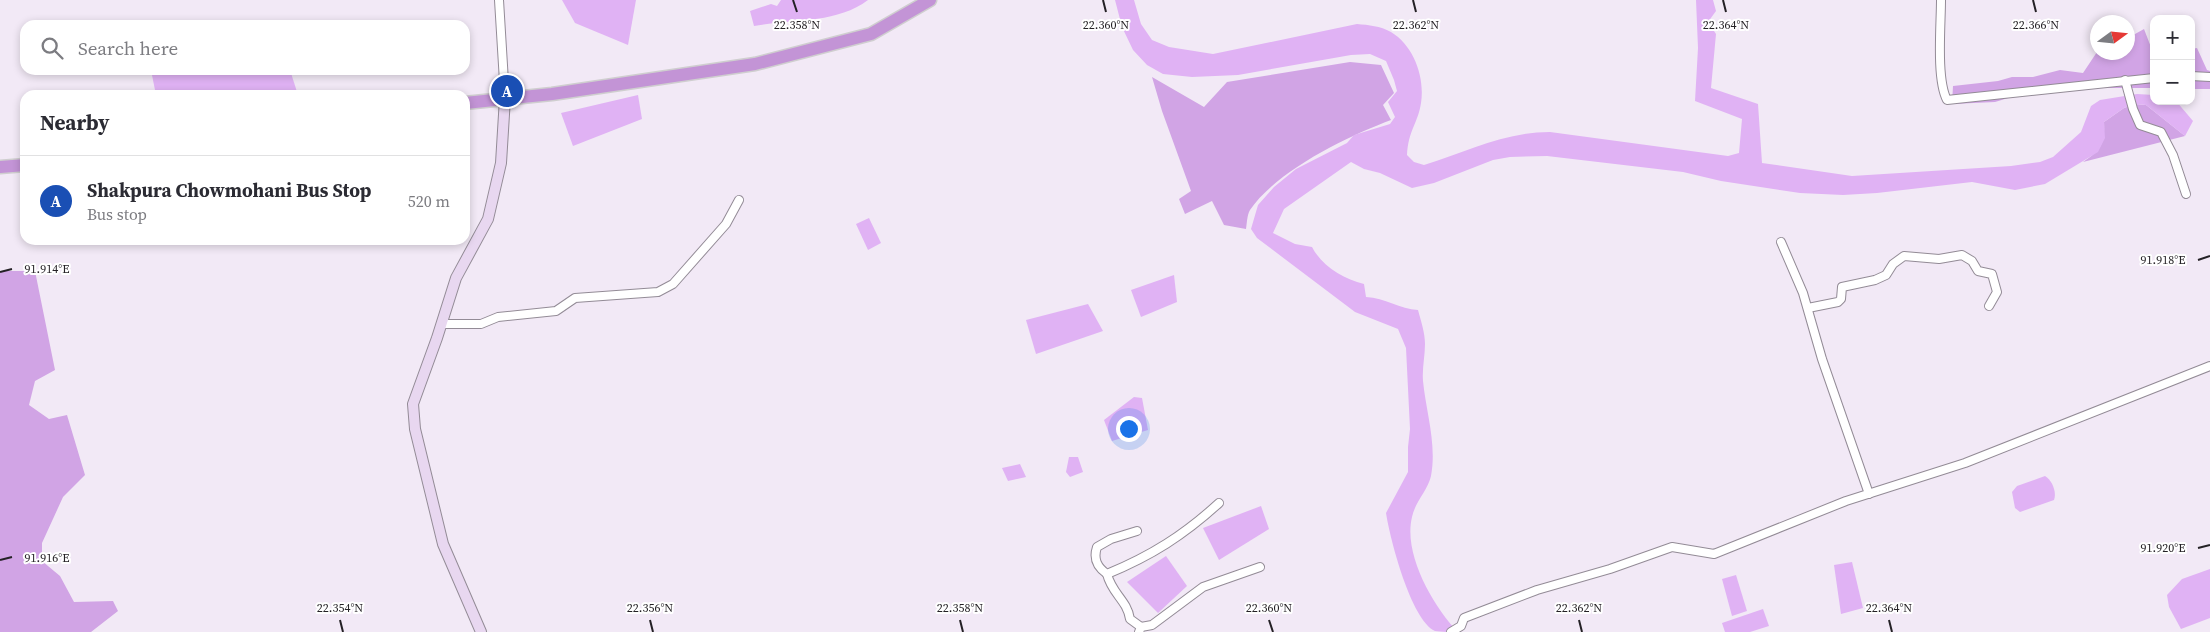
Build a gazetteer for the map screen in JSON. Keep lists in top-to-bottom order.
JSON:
{
  "north": "right",
  "page": {
    "map_buttons": ["+", "−"],
    "search": "Search here",
    "pins": "A",
    "heading": "Nearby",
    "list": [
      {
        "mark": "A",
        "name": "Shakpura Chowmohani Bus Stop",
        "note": "Bus stop",
        "value": "520 m"
      }
    ]
  },
  "coordinates": [
    "22.358°N",
    "22.362°N",
    "22.364°N",
    "22.366°N",
    "22.360°N",
    "91.918°E",
    "91.914°E",
    "91.920°E",
    "91.916°E",
    "22.354°N",
    "22.356°N"
  ]
}
